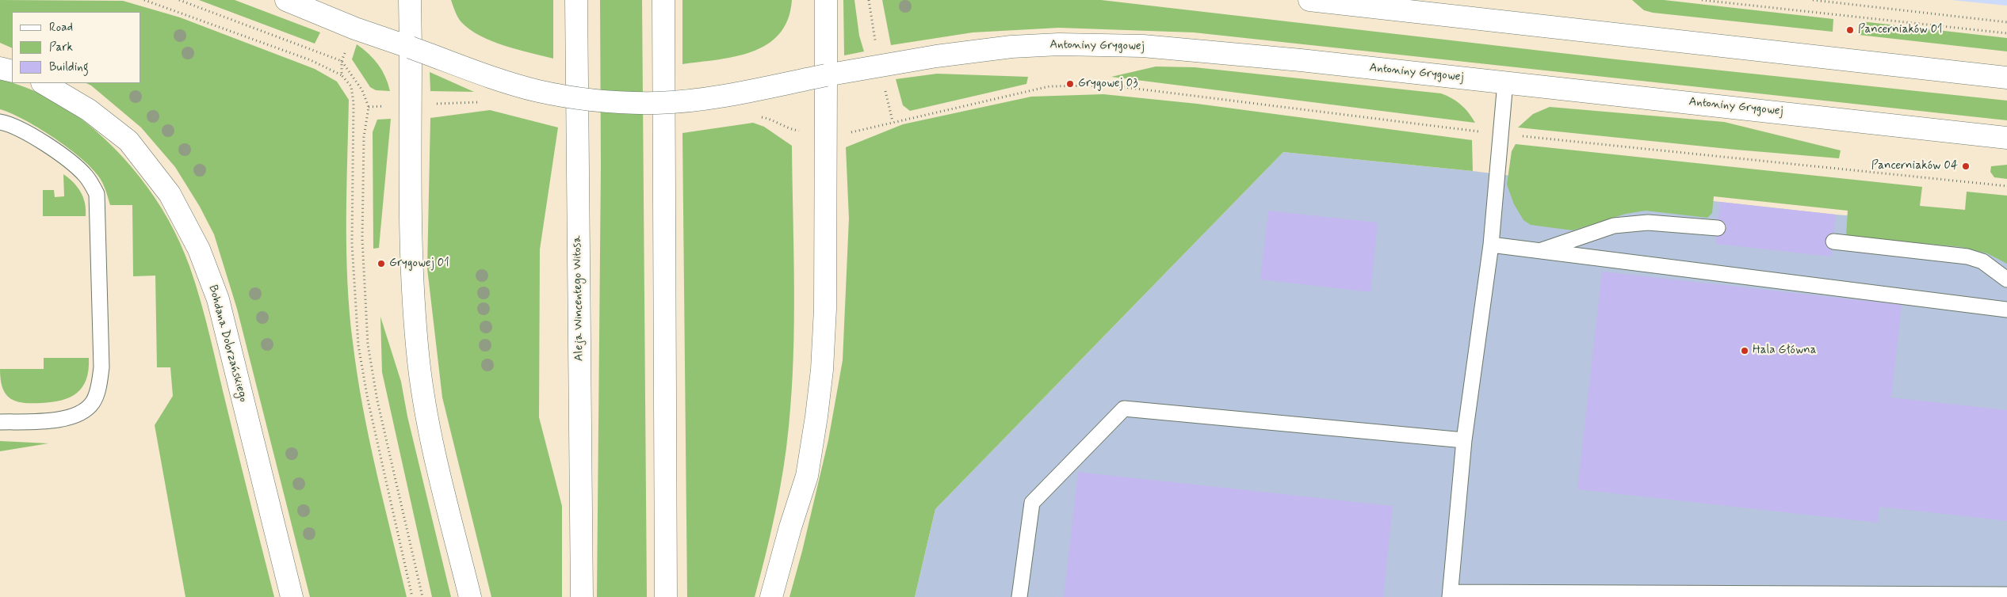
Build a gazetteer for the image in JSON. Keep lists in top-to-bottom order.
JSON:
{
  "streets": {
    "street": ["Antoniny Grygowej", "Aleja Wincentego Witosa", "Bohdana Dobrzańskiego"]
  },
  "places": [
    "Pancerniaków 01",
    "Grygowej 03",
    "Pancerniaków 04",
    "Grygowej 01",
    "Hala Główna"
  ],
  "legend": ["Road", "Park", "Building"]
}
